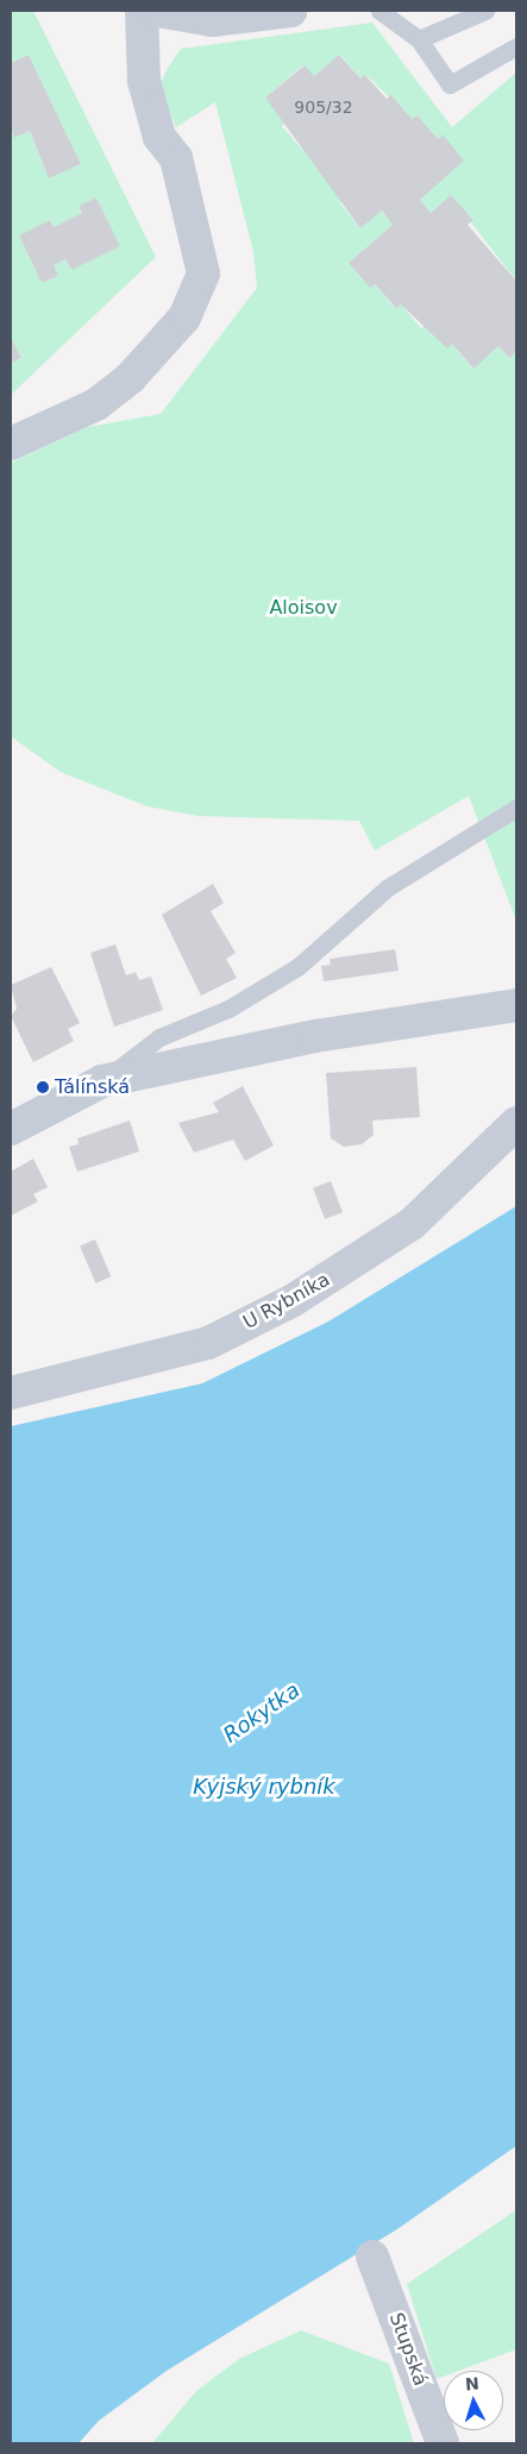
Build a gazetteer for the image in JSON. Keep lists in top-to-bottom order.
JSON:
{
  "streets": {
    "street": ["U Rybníka", "Stupská"]
  },
  "water": ["Rokytka", "Kyjský rybník"],
  "parks": ["Aloisov"],
  "places": ["Tálínská"],
  "house_numbers": ["905/32"],
  "north": "top"
}
